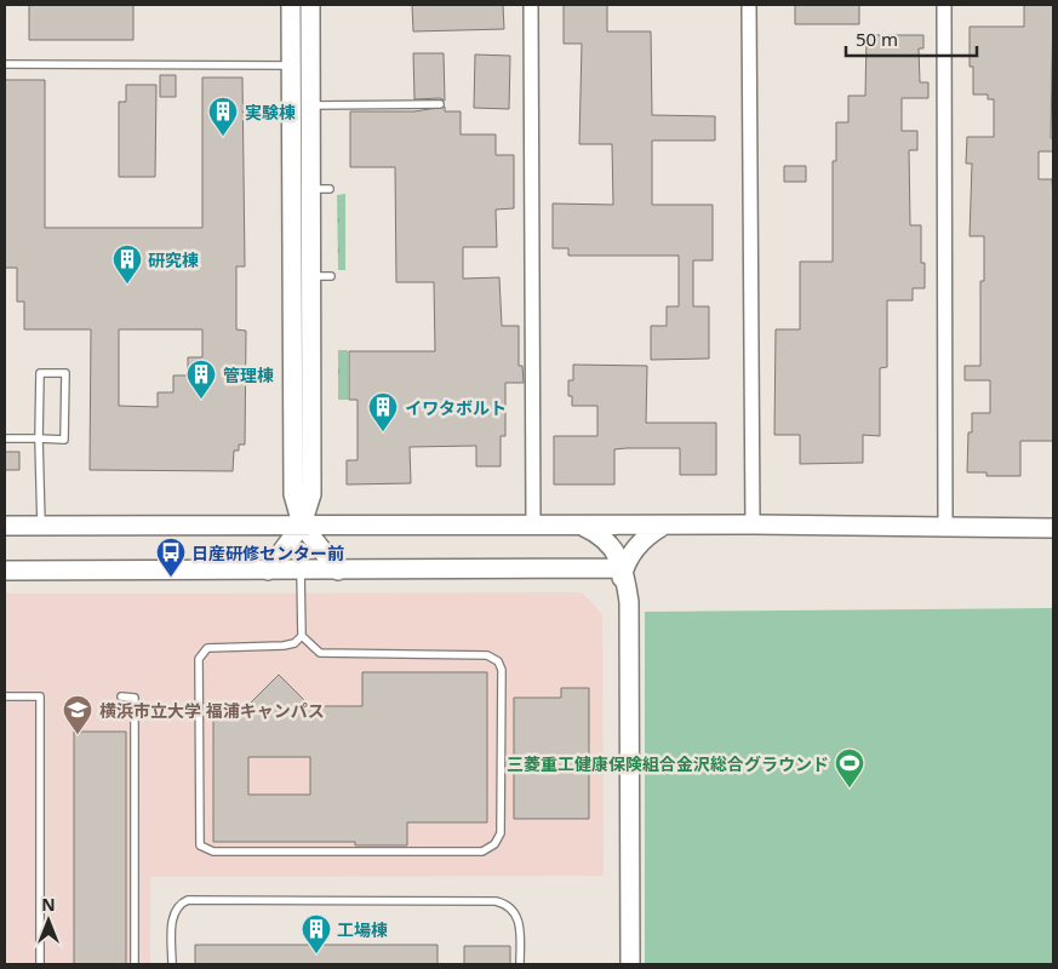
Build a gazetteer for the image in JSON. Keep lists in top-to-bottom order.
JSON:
{
  "places": {
    "building": [
      "実験棟",
      "研究棟",
      "管理棟",
      "イワタボルト",
      "工場棟"
    ],
    "bus stop": ["日産研修センター前"],
    "school or university": ["横浜市立大学 福浦キャンパス"],
    "sports": ["三菱重工健康保険組合金沢総合グラウンド"]
  },
  "scale_bar": "50 m",
  "north": "top"
}
